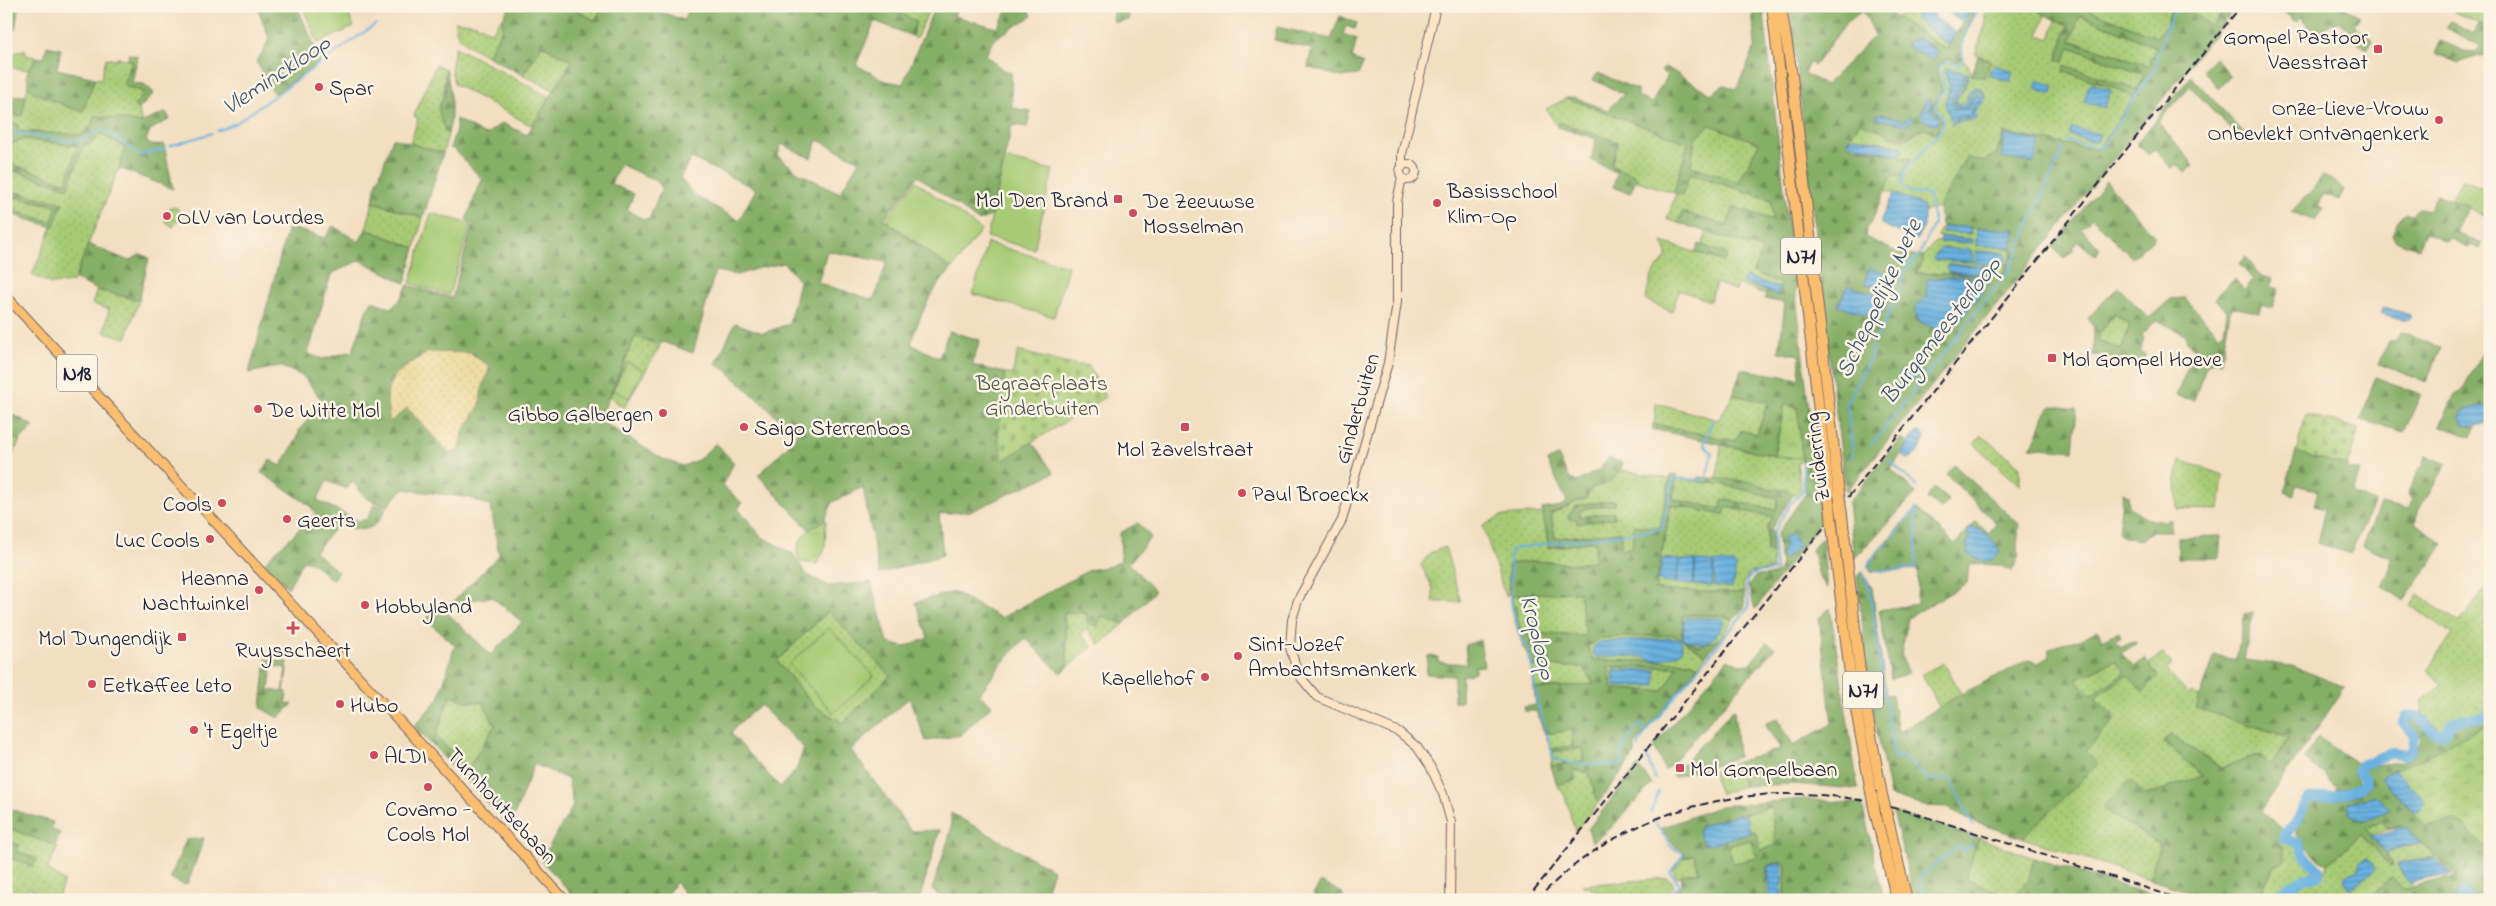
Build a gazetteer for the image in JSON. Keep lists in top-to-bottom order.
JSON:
{
  "streets": {
    "highway": ["N71", "Zuiderring"],
    "main road": ["N18", "Ginderbuiten", "Turnhoutsebaan"]
  },
  "water": [
    "Vleminckloop",
    "Scheppelijke Nete",
    "Burgemeesterloop",
    "Kroploop"
  ],
  "parks": ["Begraafplaats Ginderbuiten"],
  "places": {
    "transit": [
      "Gompel Pastoor Vaesstraat",
      "Mol Den Brand",
      "Mol Gompel Hoeve",
      "Mol Zavelstraat",
      "Mol Dungendijk",
      "Mol Gompelbaan"
    ],
    "other": [
      "Spar",
      "Onze-Lieve-Vrouw Onbevlekt Ontvangenkerk",
      "Basisschool Klim-Op",
      "De Zeeuwse Mosselman",
      "OLV van Lourdes",
      "De Witte Mol",
      "Gibbo Galbergen",
      "Saigo Sterrenbos",
      "Paul Broeckx",
      "Cools",
      "Geerts",
      "Luc Cools",
      "Heanna Nachtwinkel",
      "Hobbyland",
      "Sint-Jozef Ambachtsmankerk",
      "Kapellehof",
      "Eetkaffee Leto",
      "Hubo",
      "'t Egeltje",
      "ALDI",
      "Covamo - Cools Mol"
    ],
    "health": ["Ruysschaert"]
  }
}
